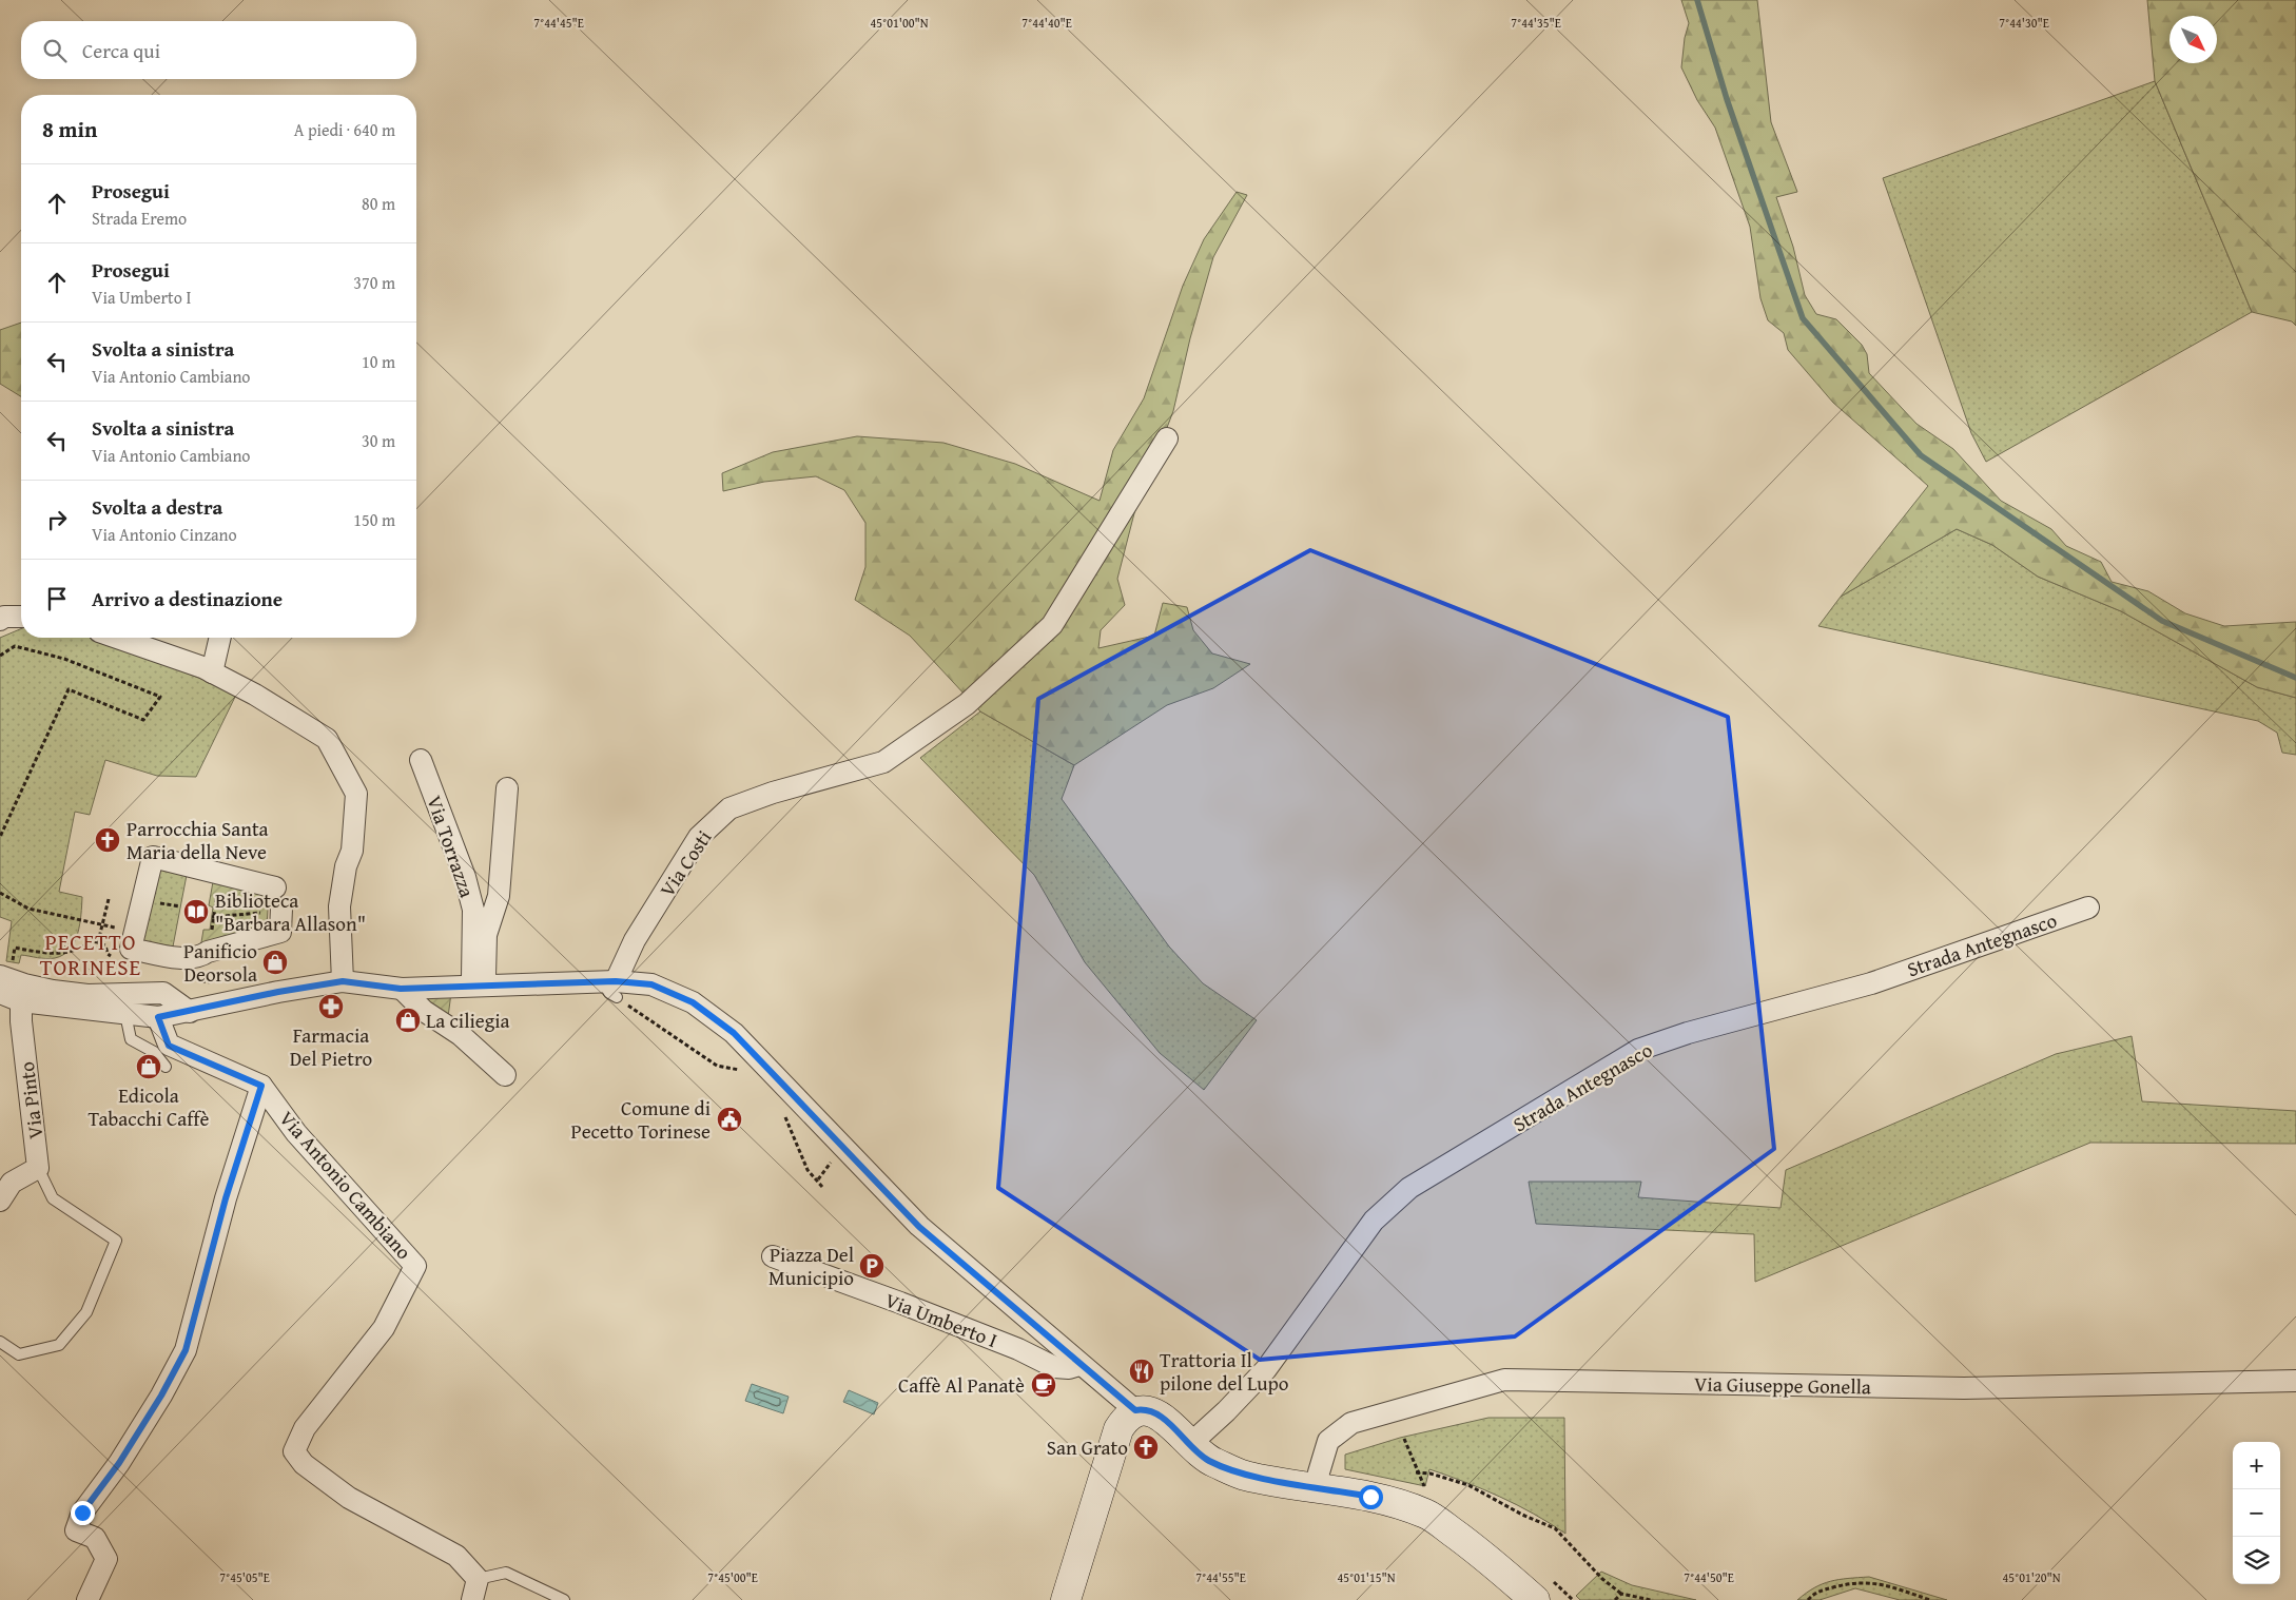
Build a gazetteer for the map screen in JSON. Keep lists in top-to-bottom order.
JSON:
{
  "streets": {
    "street": [
      "Via Torrazza",
      "Via Costi",
      "Strada Antegnasco",
      "Via Pinto",
      "Via Antonio Cambiano",
      "Via Umberto I",
      "Via Giuseppe Gonella"
    ]
  },
  "crossings": [
    ["Via Torrazza", "Via Umberto I"],
    ["Via Costi", "Via Umberto I"],
    ["Via Pinto", "Via Umberto I"]
  ],
  "districts": ["PECETTO TORINESE"],
  "places": {
    "church": ["Parrocchia Santa Maria della Neve", "San Grato"],
    "library": ["Biblioteca \"Barbara Allason\""],
    "shop": ["Panificio Deorsola", "La ciliegia", "Edicola Tabacchi Caffè"],
    "pharmacy": ["Farmacia Del Pietro"],
    "public building": ["Comune di Pecetto Torinese"],
    "parking": ["Piazza Del Municipio"],
    "restaurant": ["Trattoria Il pilone del Lupo"],
    "cafe": ["Caffè Al Panatè"]
  },
  "north": "bottom right",
  "page": {
    "search": "Cerca qui",
    "heading": ["8 min", "A piedi · 640 m"],
    "list": [
      ["Prosegui", "Strada Eremo", "80 m"],
      ["Prosegui", "Via Umberto I", "370 m"],
      ["Svolta a sinistra", "Via Antonio Cambiano", "10 m"],
      ["Svolta a sinistra", "Via Antonio Cambiano", "30 m"],
      ["Svolta a destra", "Via Antonio Cinzano", "150 m"],
      "Arrivo a destinazione"
    ],
    "map_buttons": ["+", "−"]
  },
  "coordinates": [
    "7°44'45\"E",
    "7°44'40\"E",
    "7°44'30\"E",
    "7°44'35\"E",
    "45°01'00\"N",
    "45°01'15\"N",
    "45°01'20\"N",
    "7°45'05\"E",
    "7°45'00\"E",
    "7°44'55\"E",
    "7°44'50\"E"
  ]
}
